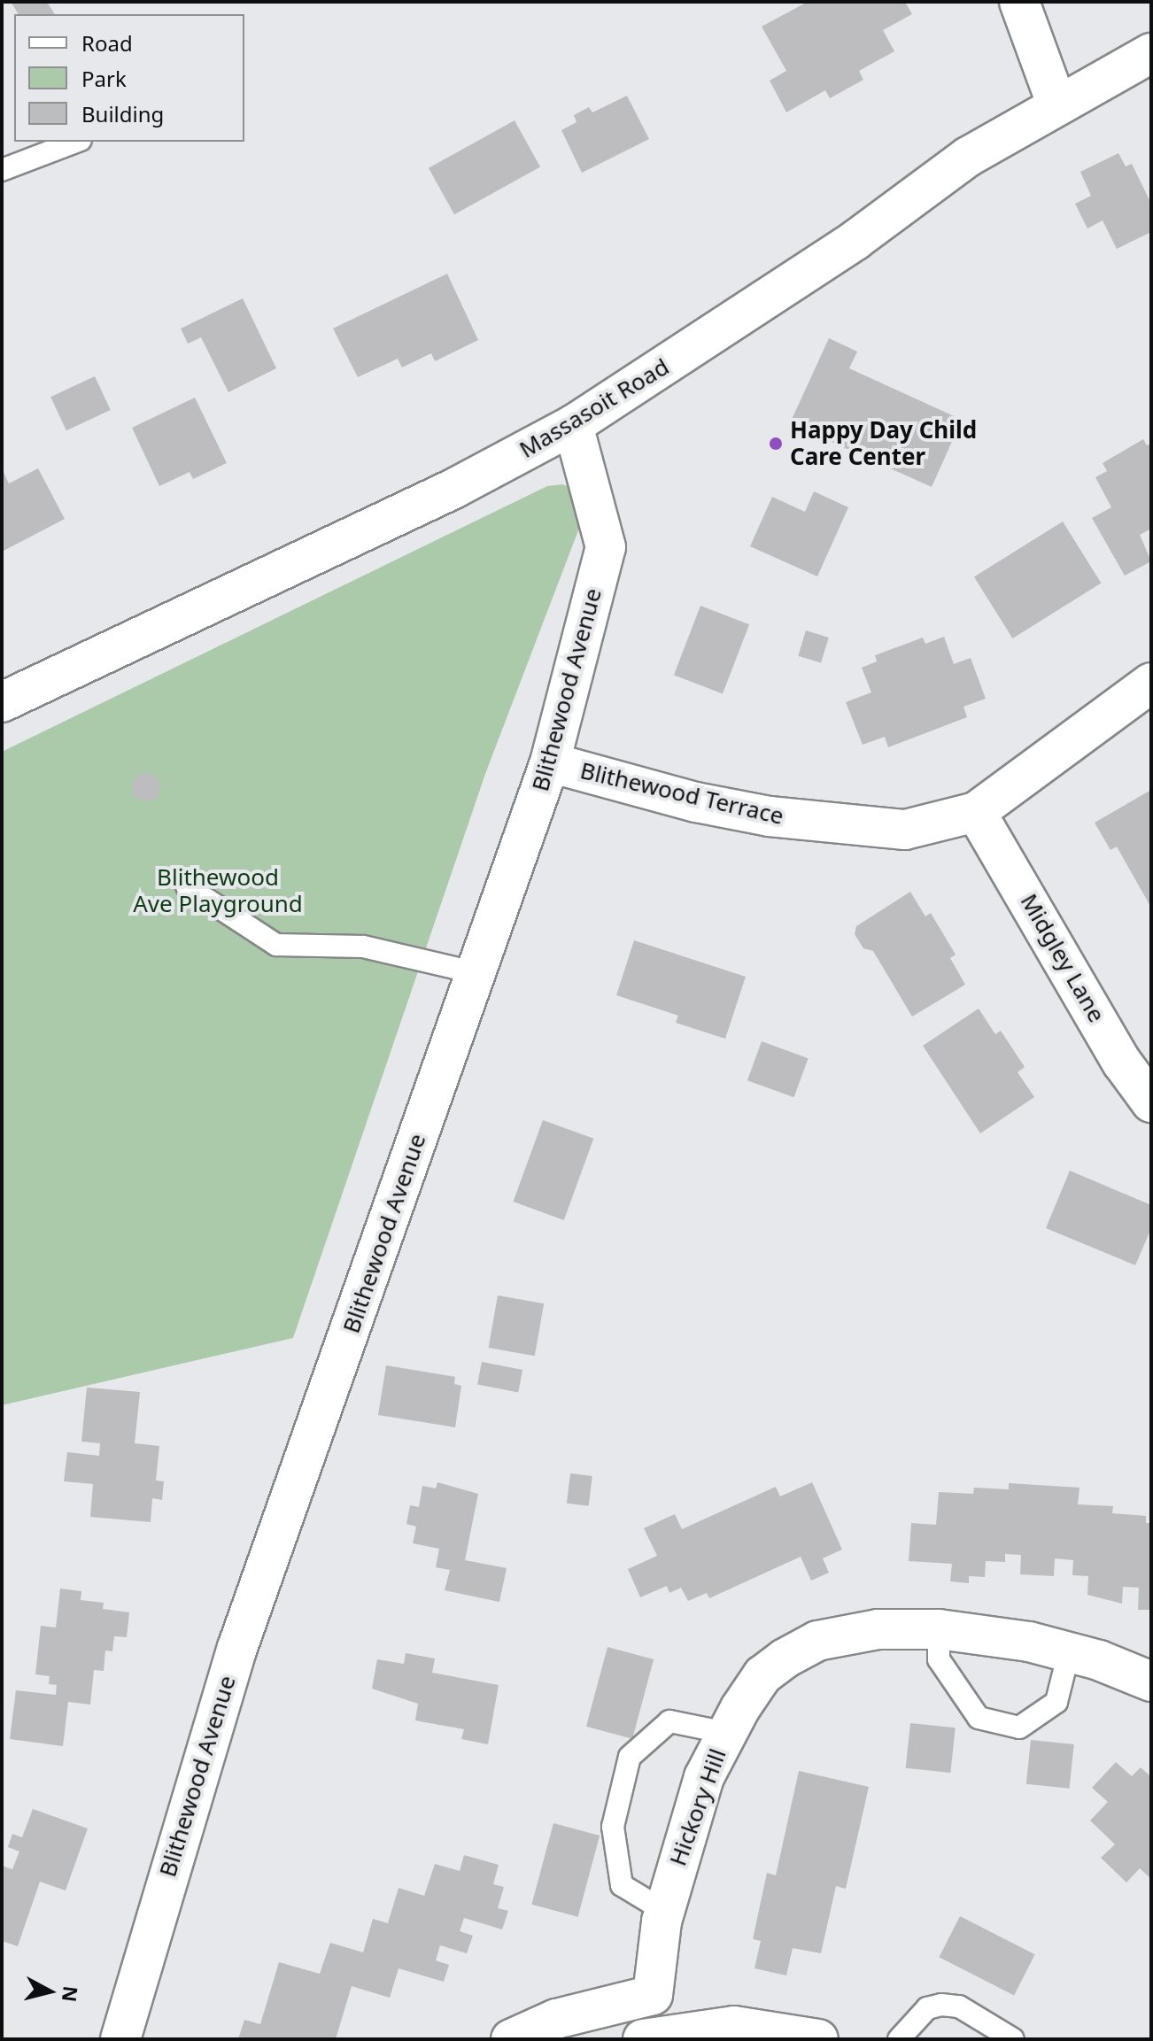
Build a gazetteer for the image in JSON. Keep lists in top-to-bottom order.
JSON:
{
  "streets": {
    "street": [
      "Massasoit Road",
      "Blithewood Avenue",
      "Blithewood Terrace",
      "Midgley Lane",
      "Hickory Hill"
    ]
  },
  "crossings": [
    ["Massasoit Road", "Blithewood Avenue"],
    ["Blithewood Avenue", "Blithewood Terrace"],
    ["Blithewood Terrace", "Midgley Lane"]
  ],
  "parks": ["Blithewood Ave Playground"],
  "places": ["Happy Day Child Care Center"],
  "legend": ["Road", "Park", "Building"],
  "north": "right"
}
